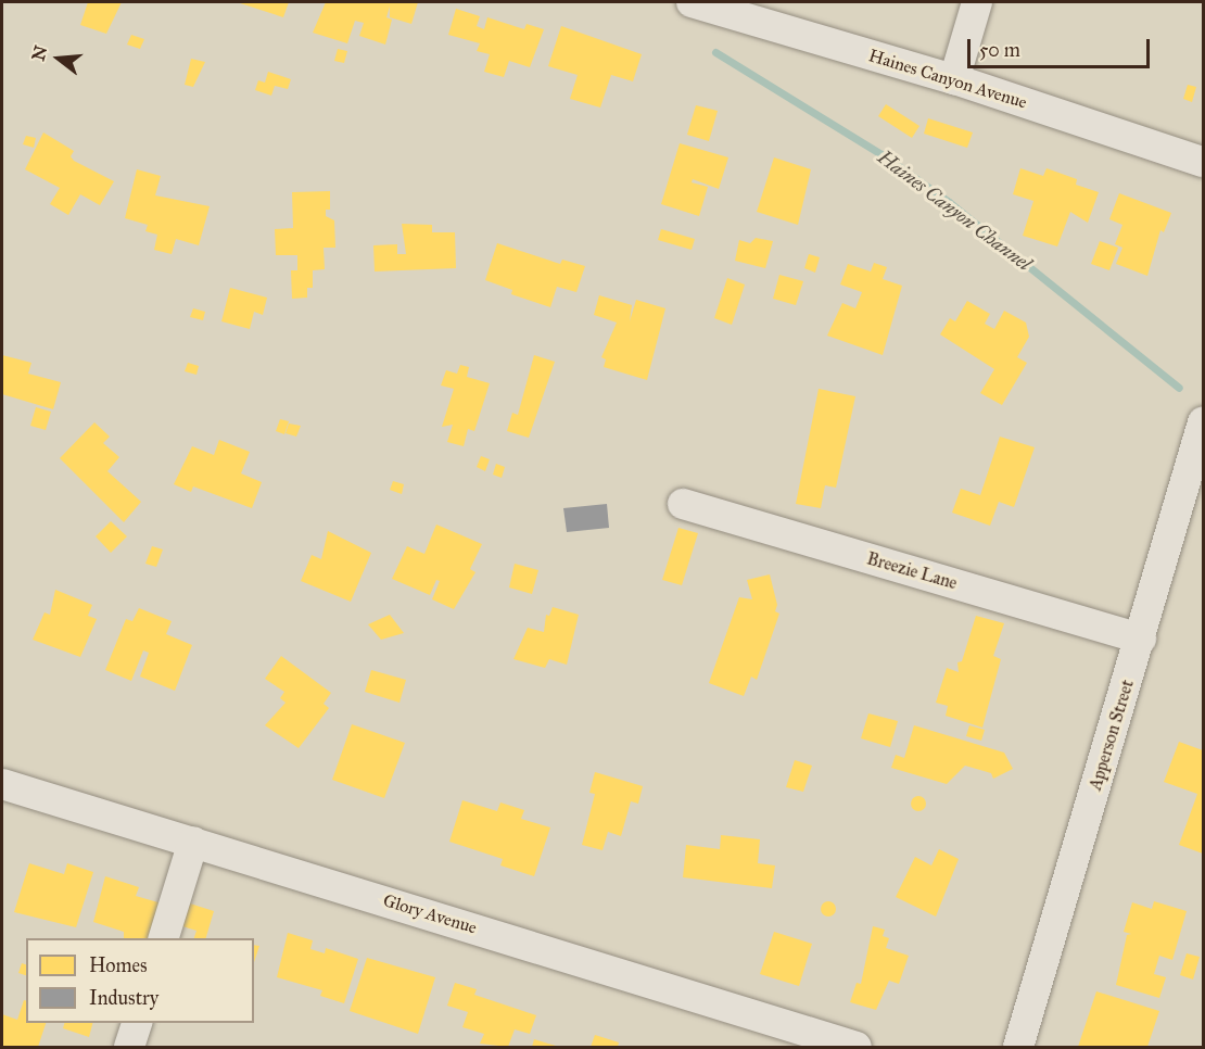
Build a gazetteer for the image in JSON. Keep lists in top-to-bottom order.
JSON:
{
  "streets": {
    "street": [
      "Haines Canyon Avenue",
      "Breezie Lane",
      "Apperson Street",
      "Glory Avenue"
    ]
  },
  "crossings": [
    ["Breezie Lane", "Apperson Street"]
  ],
  "water": ["Haines Canyon Channel"],
  "legend": ["Homes", "Industry"],
  "scale_bar": "50 m",
  "north": "left"
}
